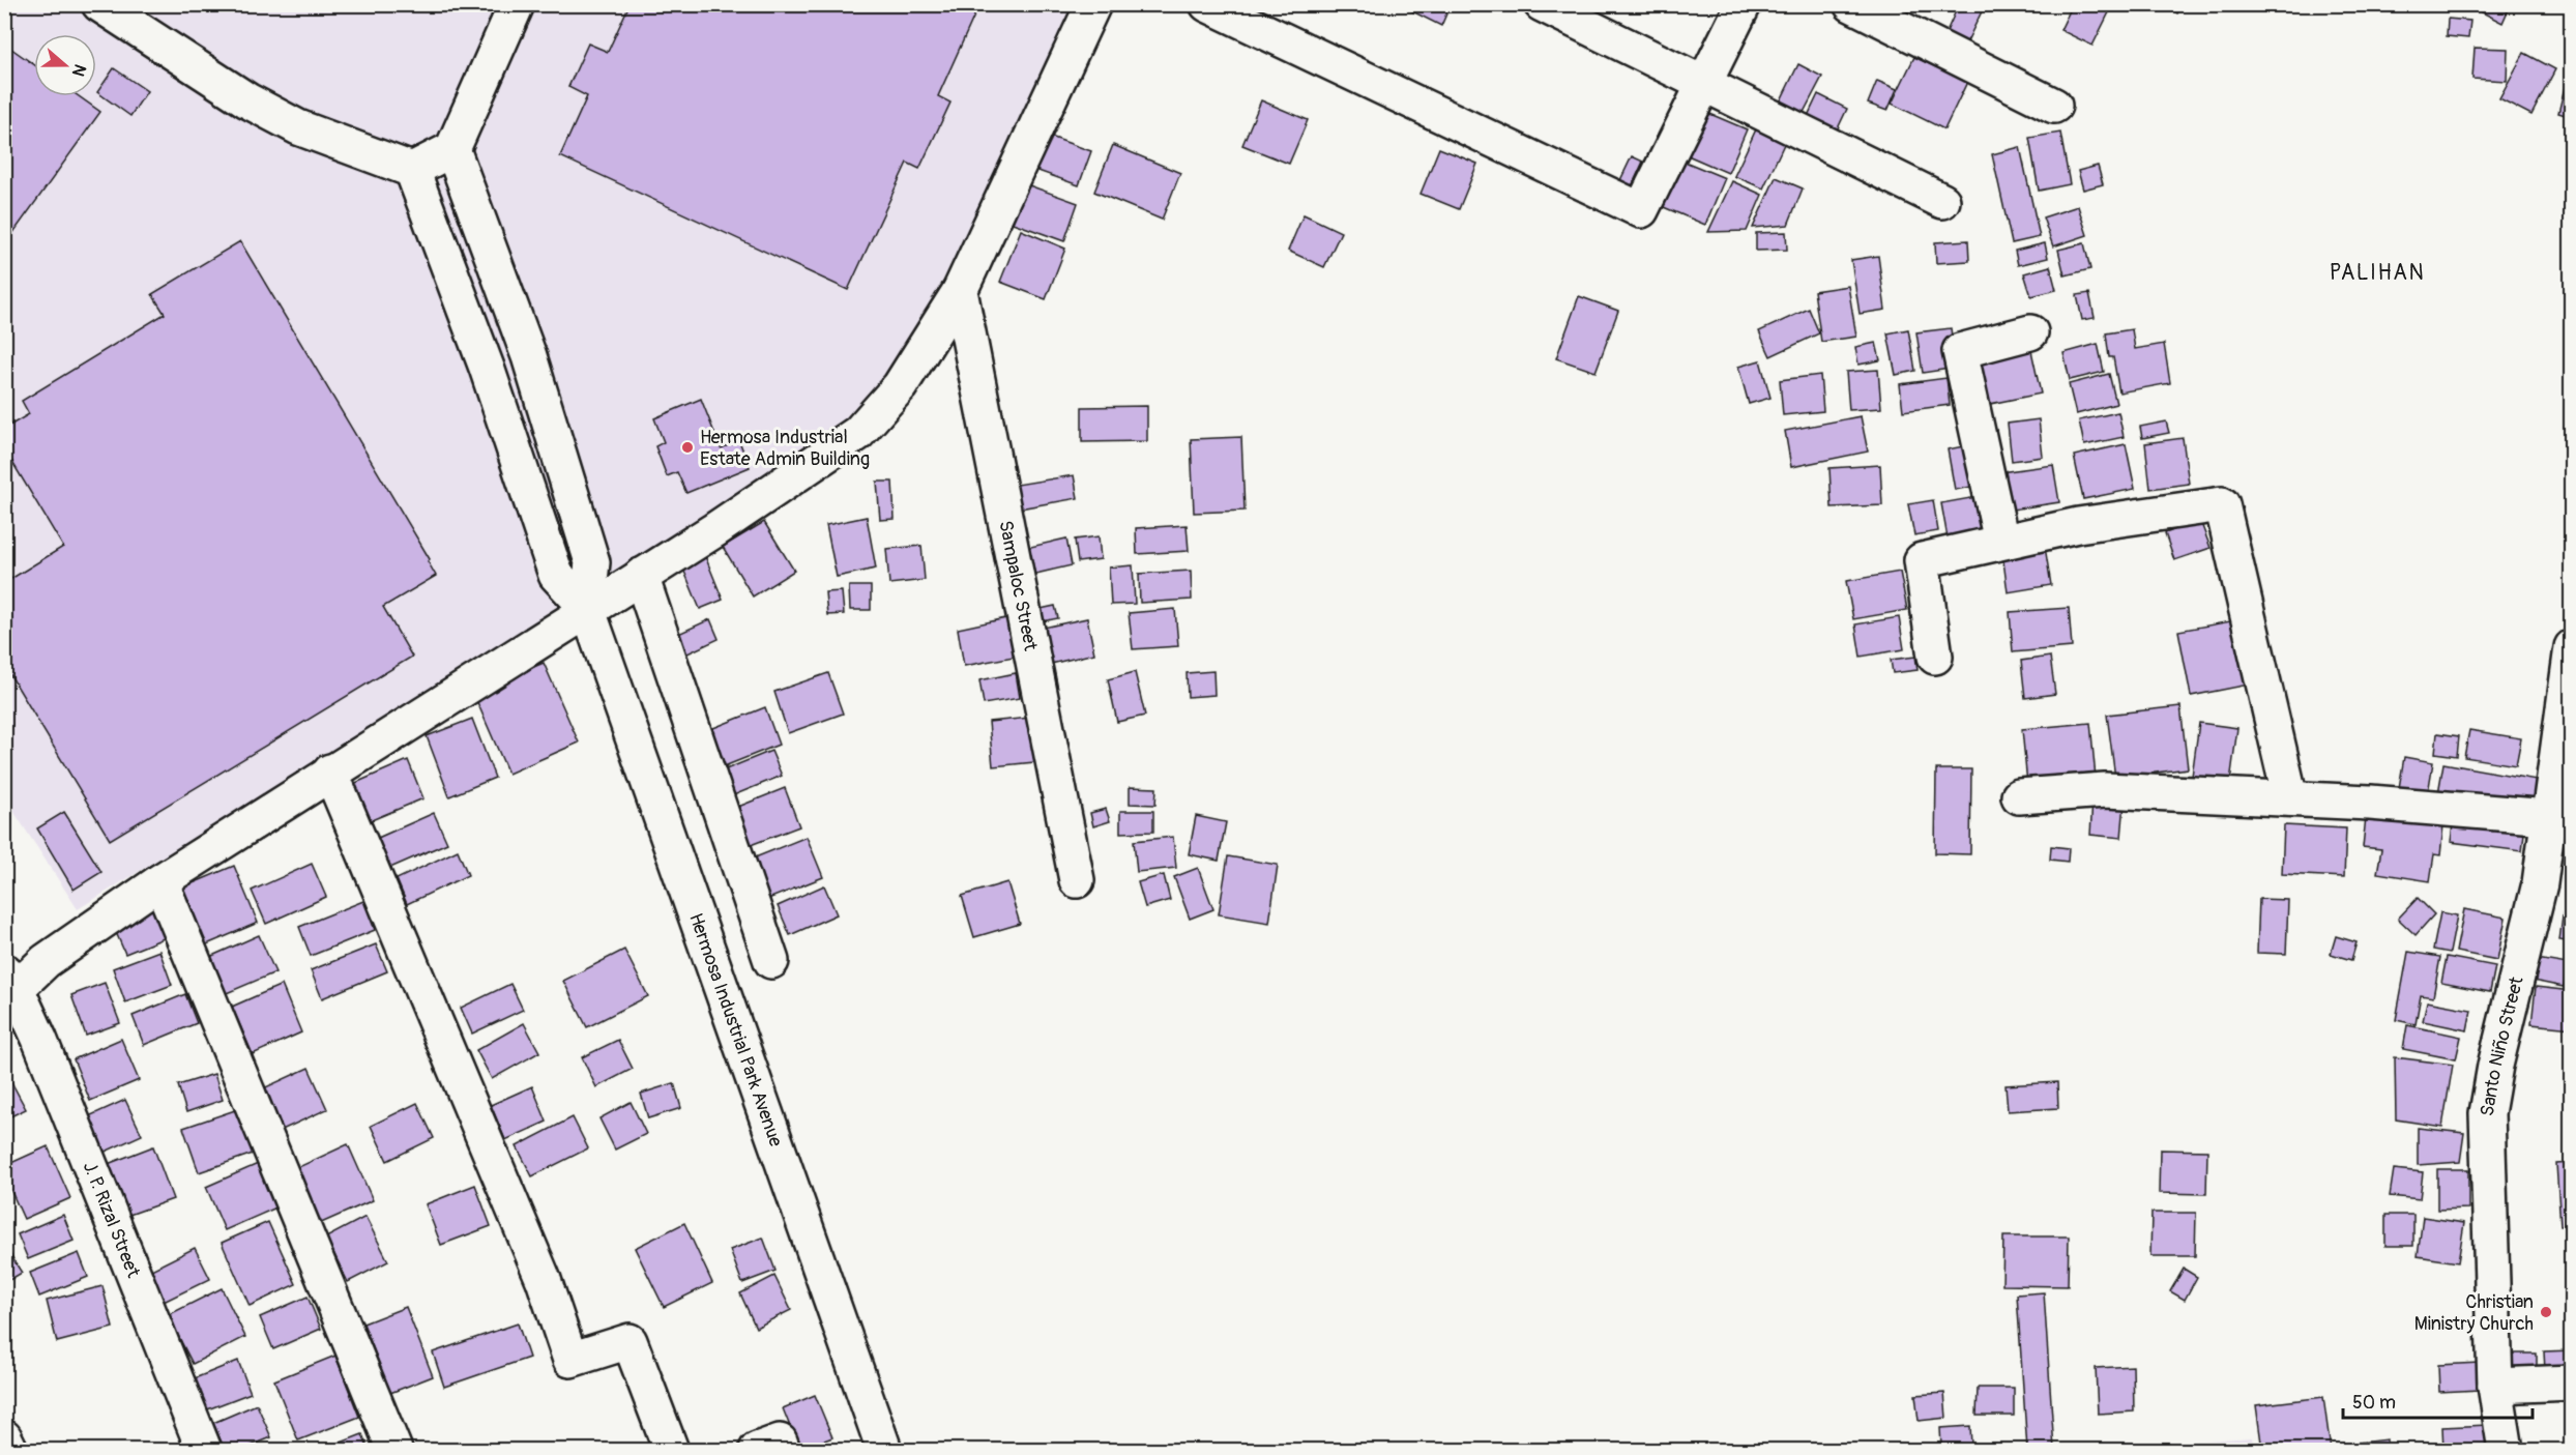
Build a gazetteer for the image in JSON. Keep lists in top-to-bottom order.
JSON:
{
  "streets": {
    "street": [
      "Sampaloc Street",
      "Hermosa Industrial Park Avenue",
      "Santo Niño Street",
      "J. P. Rizal Street"
    ]
  },
  "districts": ["PALIHAN"],
  "places": ["Hermosa Industrial Estate Admin Building", "Christian Ministry Church"],
  "scale_bar": "50 m",
  "north": "right"
}
